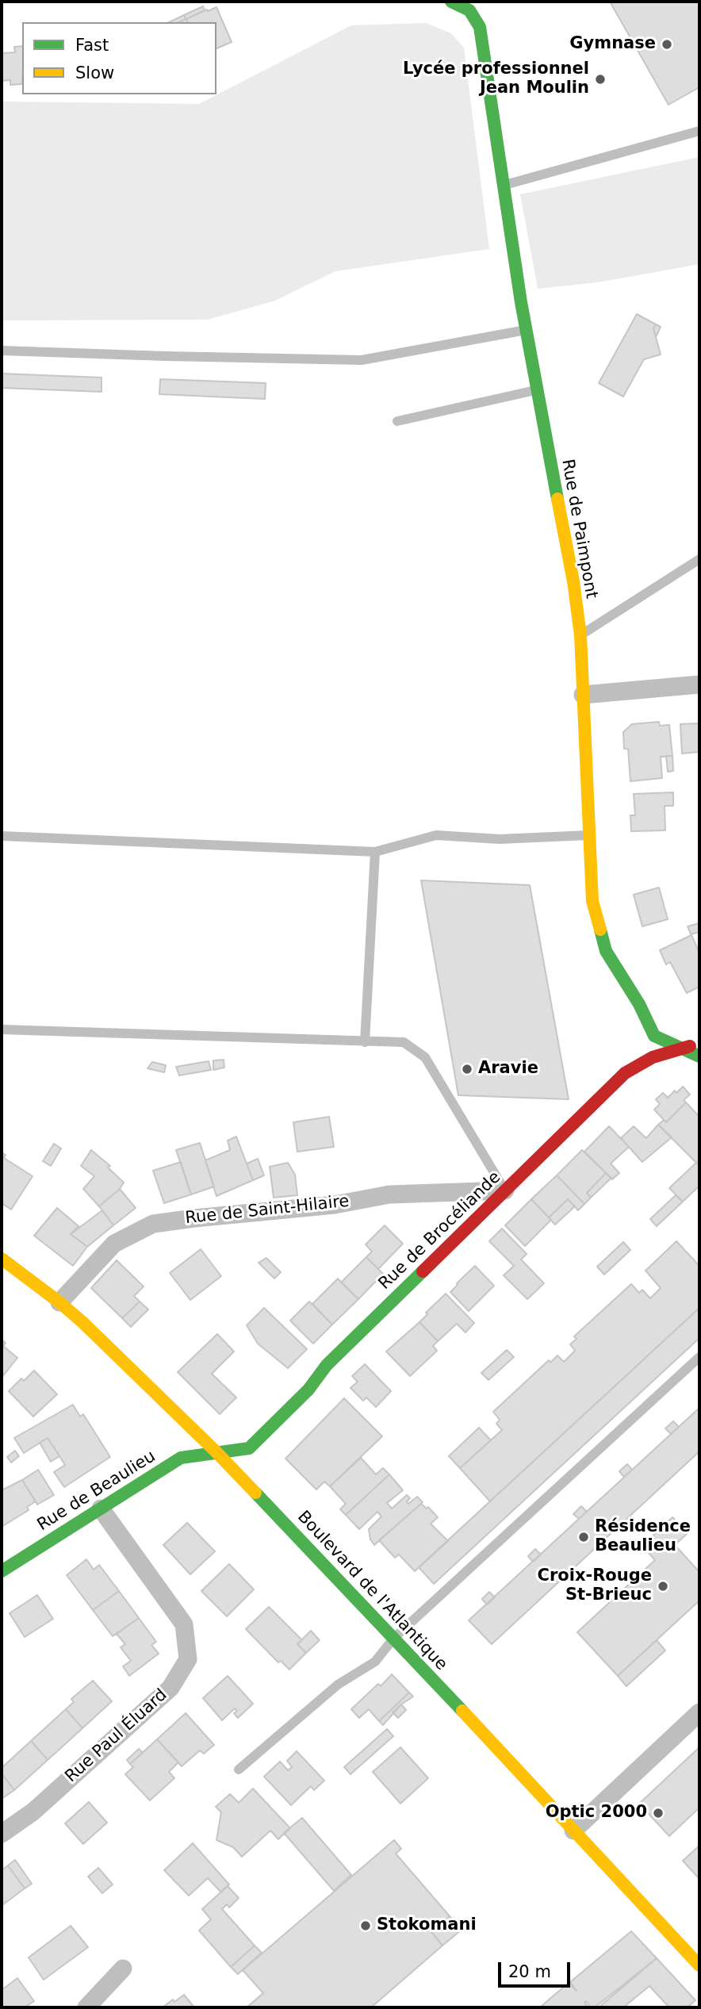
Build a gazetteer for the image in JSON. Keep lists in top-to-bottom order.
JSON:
{
  "streets": {
    "street": [
      "Rue de Paimpont",
      "Rue de Saint-Hilaire",
      "Rue de Brocéliande",
      "Rue de Beaulieu",
      "Boulevard de l'Atlantique",
      "Rue Paul Éluard"
    ]
  },
  "crossings": [
    ["Rue de Paimpont", "Rue de Brocéliande"],
    ["Rue de Saint-Hilaire", "Rue de Brocéliande"],
    ["Rue de Saint-Hilaire", "Boulevard de l'Atlantique"],
    ["Rue de Brocéliande", "Rue de Beaulieu"],
    ["Rue de Brocéliande", "Boulevard de l'Atlantique"],
    ["Rue de Beaulieu", "Boulevard de l'Atlantique"],
    ["Rue de Beaulieu", "Rue Paul Éluard"]
  ],
  "places": [
    "Gymnase",
    "Lycée professionnel Jean Moulin",
    "Aravie",
    "Résidence Beaulieu",
    "Croix-Rouge St-Brieuc",
    "Optic 2000",
    "Stokomani"
  ],
  "legend": ["Fast", "Slow"],
  "scale_bar": "20 m"
}
